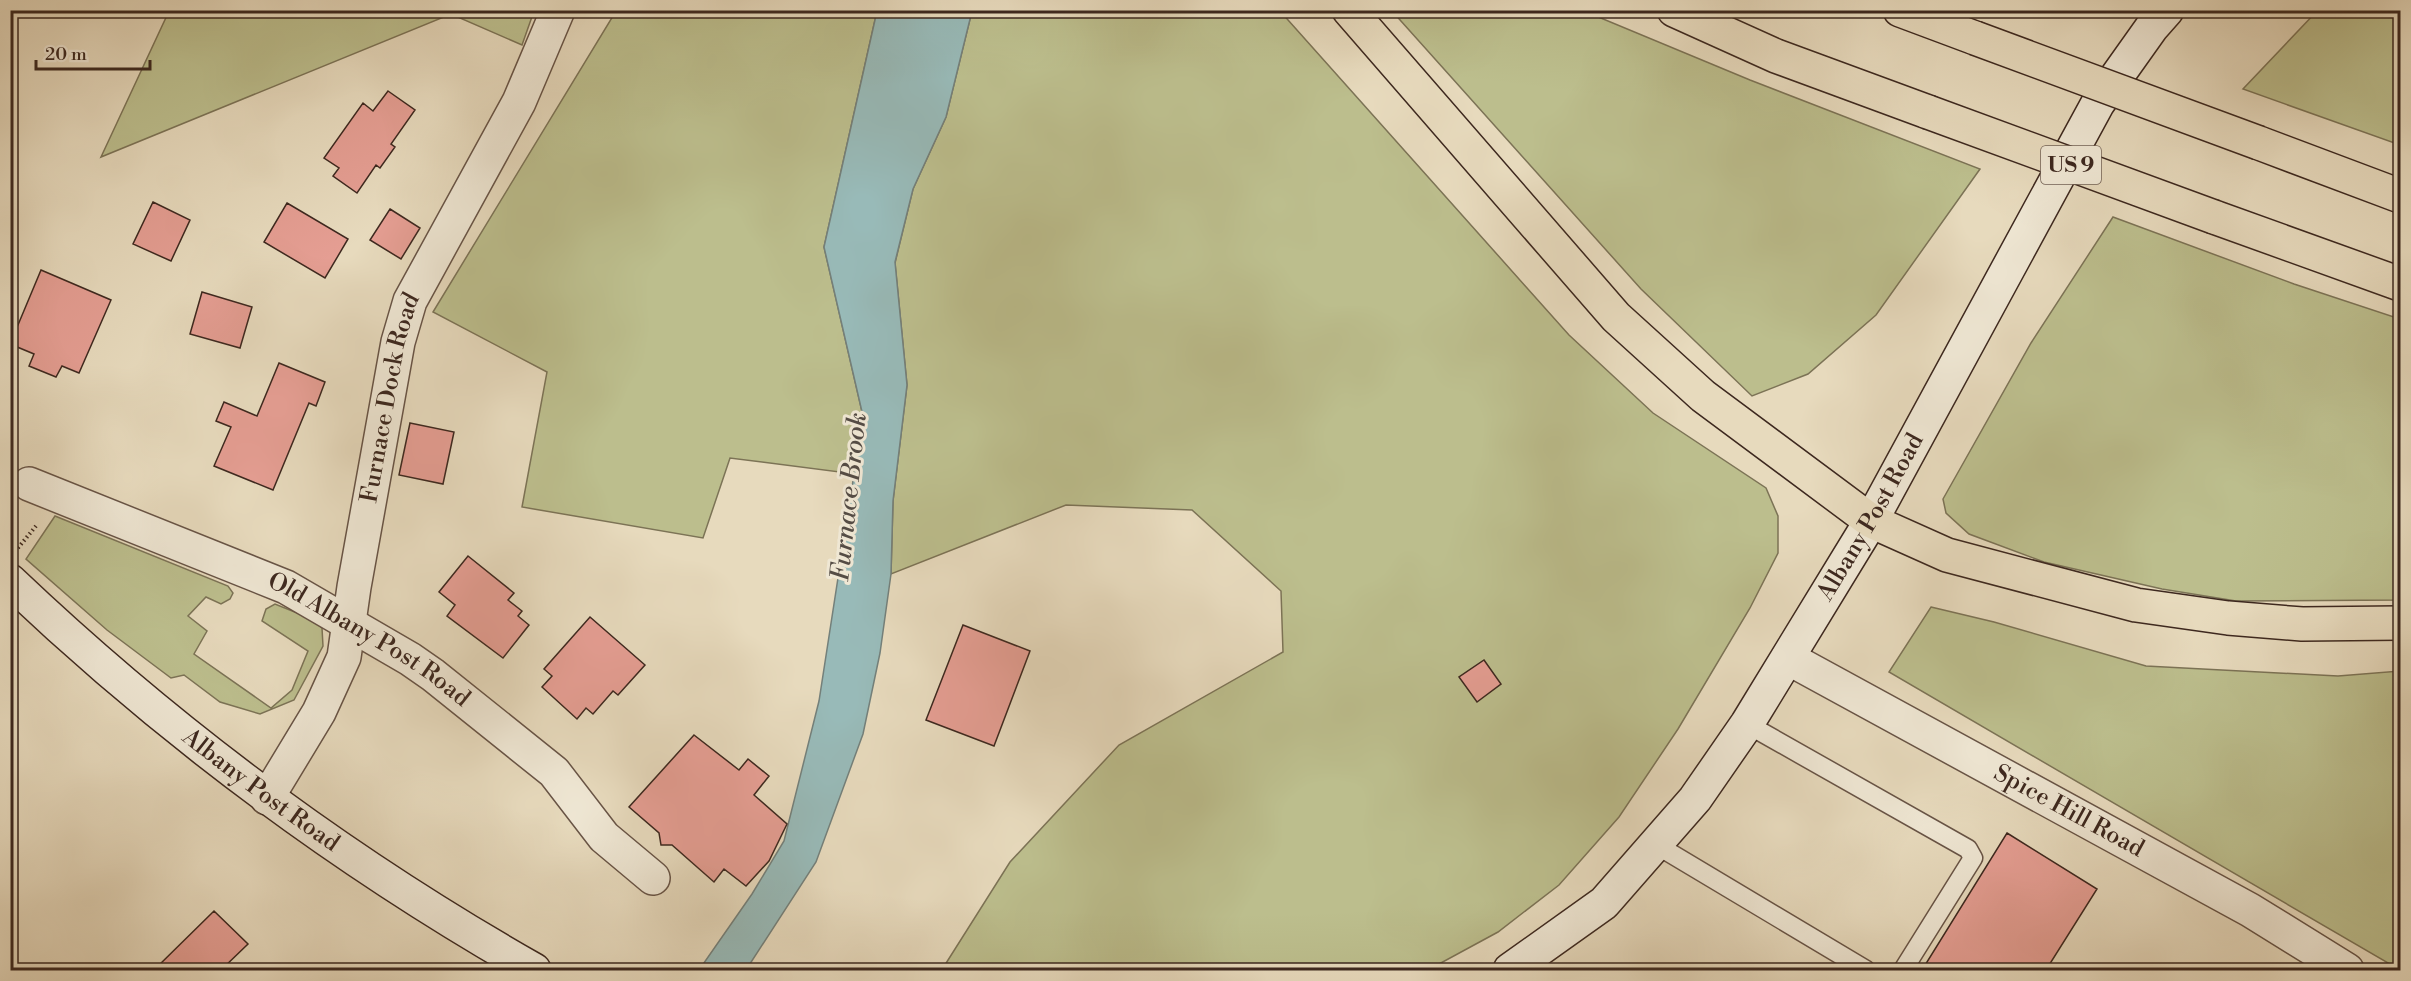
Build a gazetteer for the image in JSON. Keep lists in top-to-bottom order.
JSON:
{
  "streets": {
    "highway": ["US 9"],
    "street": [
      "Furnace Dock Road",
      "Albany Post Road",
      "Old Albany Post Road",
      "Spice Hill Road"
    ]
  },
  "crossings": [
    ["Furnace Dock Road", "Albany Post Road"],
    ["Furnace Dock Road", "Old Albany Post Road"],
    ["Albany Post Road", "Spice Hill Road"]
  ],
  "water": ["Furnace Brook"],
  "scale_bar": "20 m"
}
